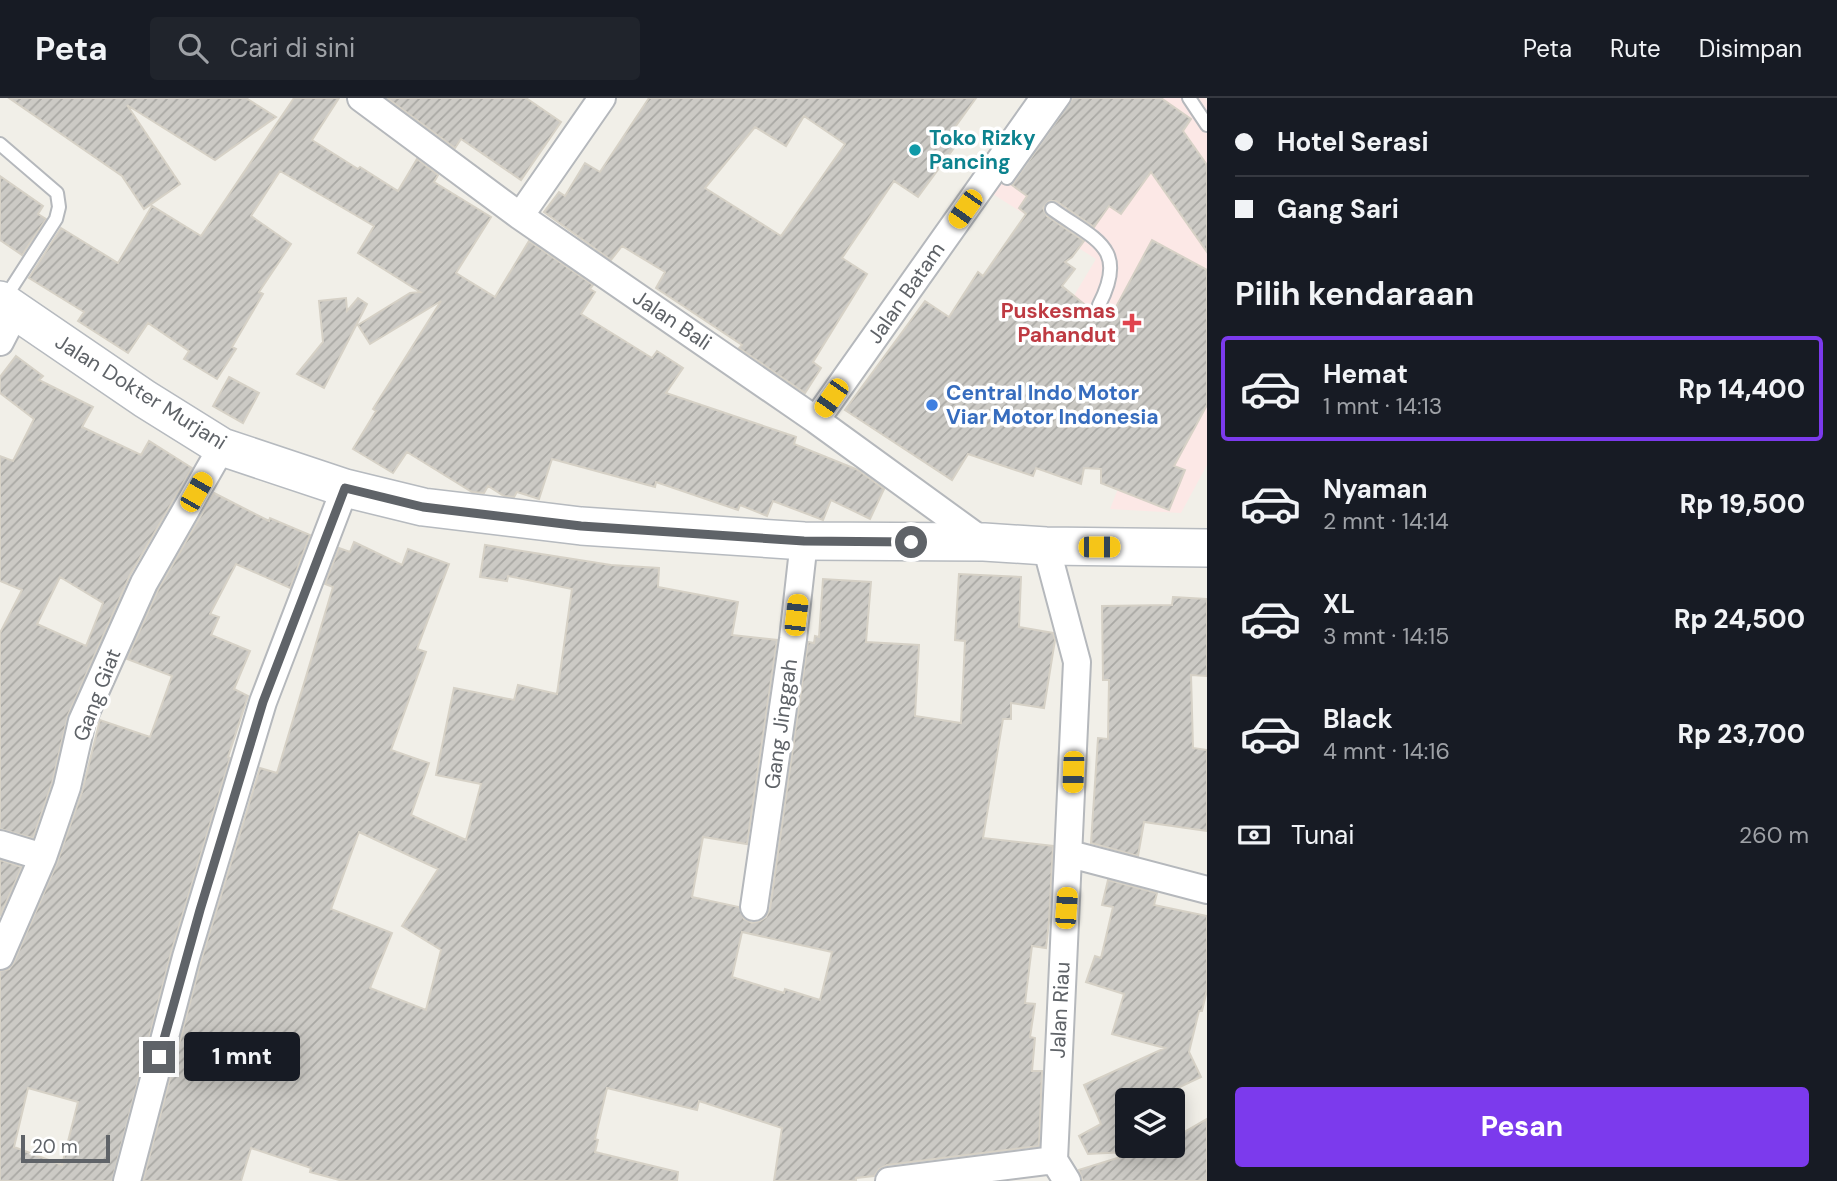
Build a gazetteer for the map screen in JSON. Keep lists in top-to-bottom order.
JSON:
{
  "streets": {
    "street": [
      "Jalan Batam",
      "Jalan Bali",
      "Jalan Dokter Murjani",
      "Gang Giat",
      "Gang Jinggah",
      "Jalan Riau"
    ]
  },
  "crossings": [
    ["Jalan Batam", "Jalan Bali"],
    ["Jalan Bali", "Jalan Dokter Murjani"],
    ["Jalan Dokter Murjani", "Gang Giat"],
    ["Jalan Dokter Murjani", "Gang Jinggah"],
    ["Jalan Dokter Murjani", "Jalan Riau"]
  ],
  "places": {
    "other": ["Toko Rizky Pancing", "Central Indo Motor Viar Motor Indonesia"],
    "health": ["Puskesmas Pahandut"]
  },
  "scale_bar": "20 m",
  "page": {
    "header": "Peta",
    "search": "Cari di sini",
    "nav": ["Peta", "Rute", "Disimpan"],
    "banner": ["Hotel Serasi", "Gang Sari"],
    "heading": "Pilih kendaraan",
    "list": [
      {
        "name": "Hemat",
        "note": "1 mnt · 14:13",
        "value": "Rp 14,400"
      },
      {
        "name": "Nyaman",
        "note": "2 mnt · 14:14",
        "value": "Rp 19,500"
      },
      {
        "name": "XL",
        "note": "3 mnt · 14:15",
        "value": "Rp 24,500"
      },
      {
        "name": "Black",
        "note": "4 mnt · 14:16",
        "value": "Rp 23,700"
      }
    ],
    "pay": ["Tunai", "260 m"],
    "bubble": "1 mnt",
    "buttons": "Pesan",
    "scale": "20 m"
  }
}
